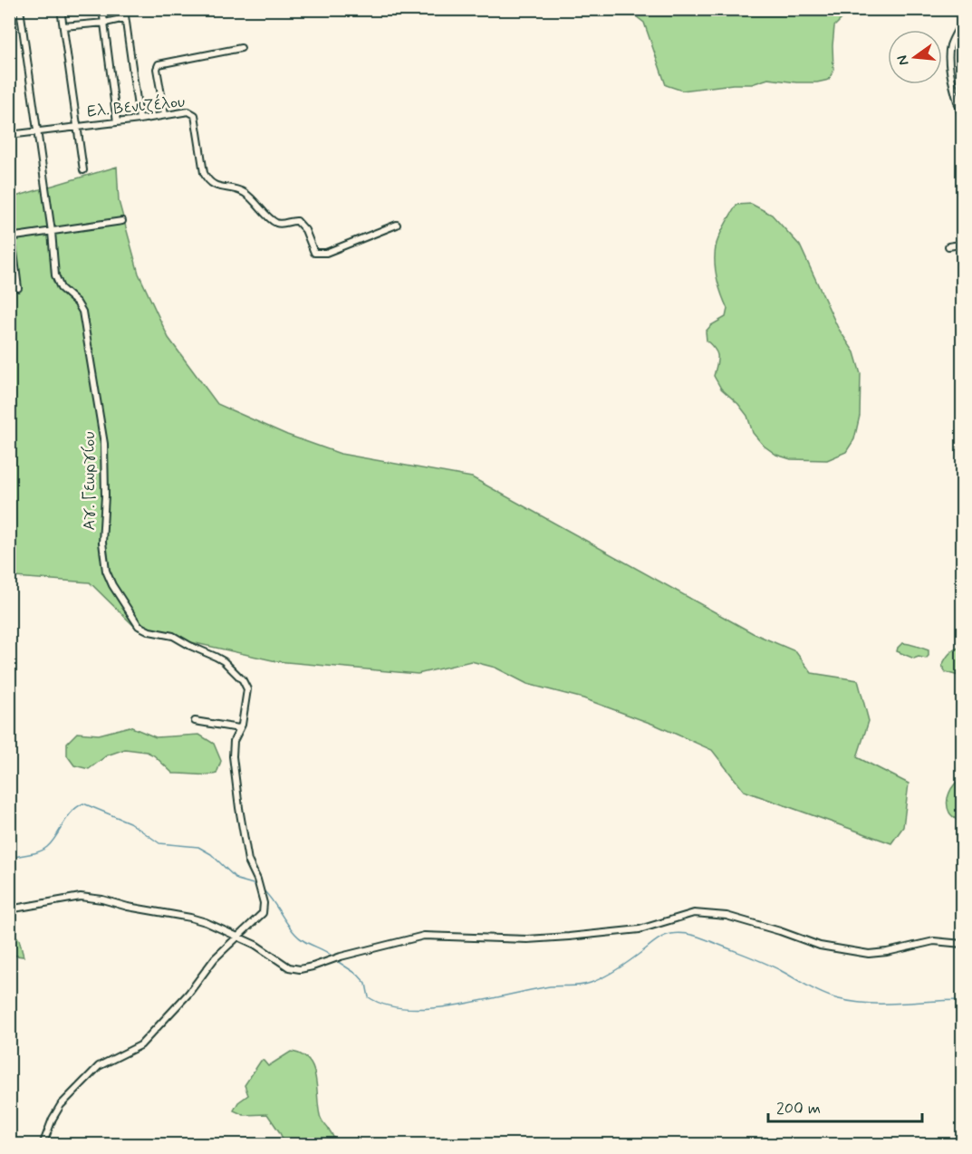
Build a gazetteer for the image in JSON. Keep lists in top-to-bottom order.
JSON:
{
  "streets": {
    "street": ["Ελ. Βενιζέλου", "Αγ. Γεωργίου"]
  },
  "crossings": [
    ["Ελ. Βενιζέλου", "Αγ. Γεωργίου"]
  ],
  "scale_bar": "200 m",
  "north": "left"
}
